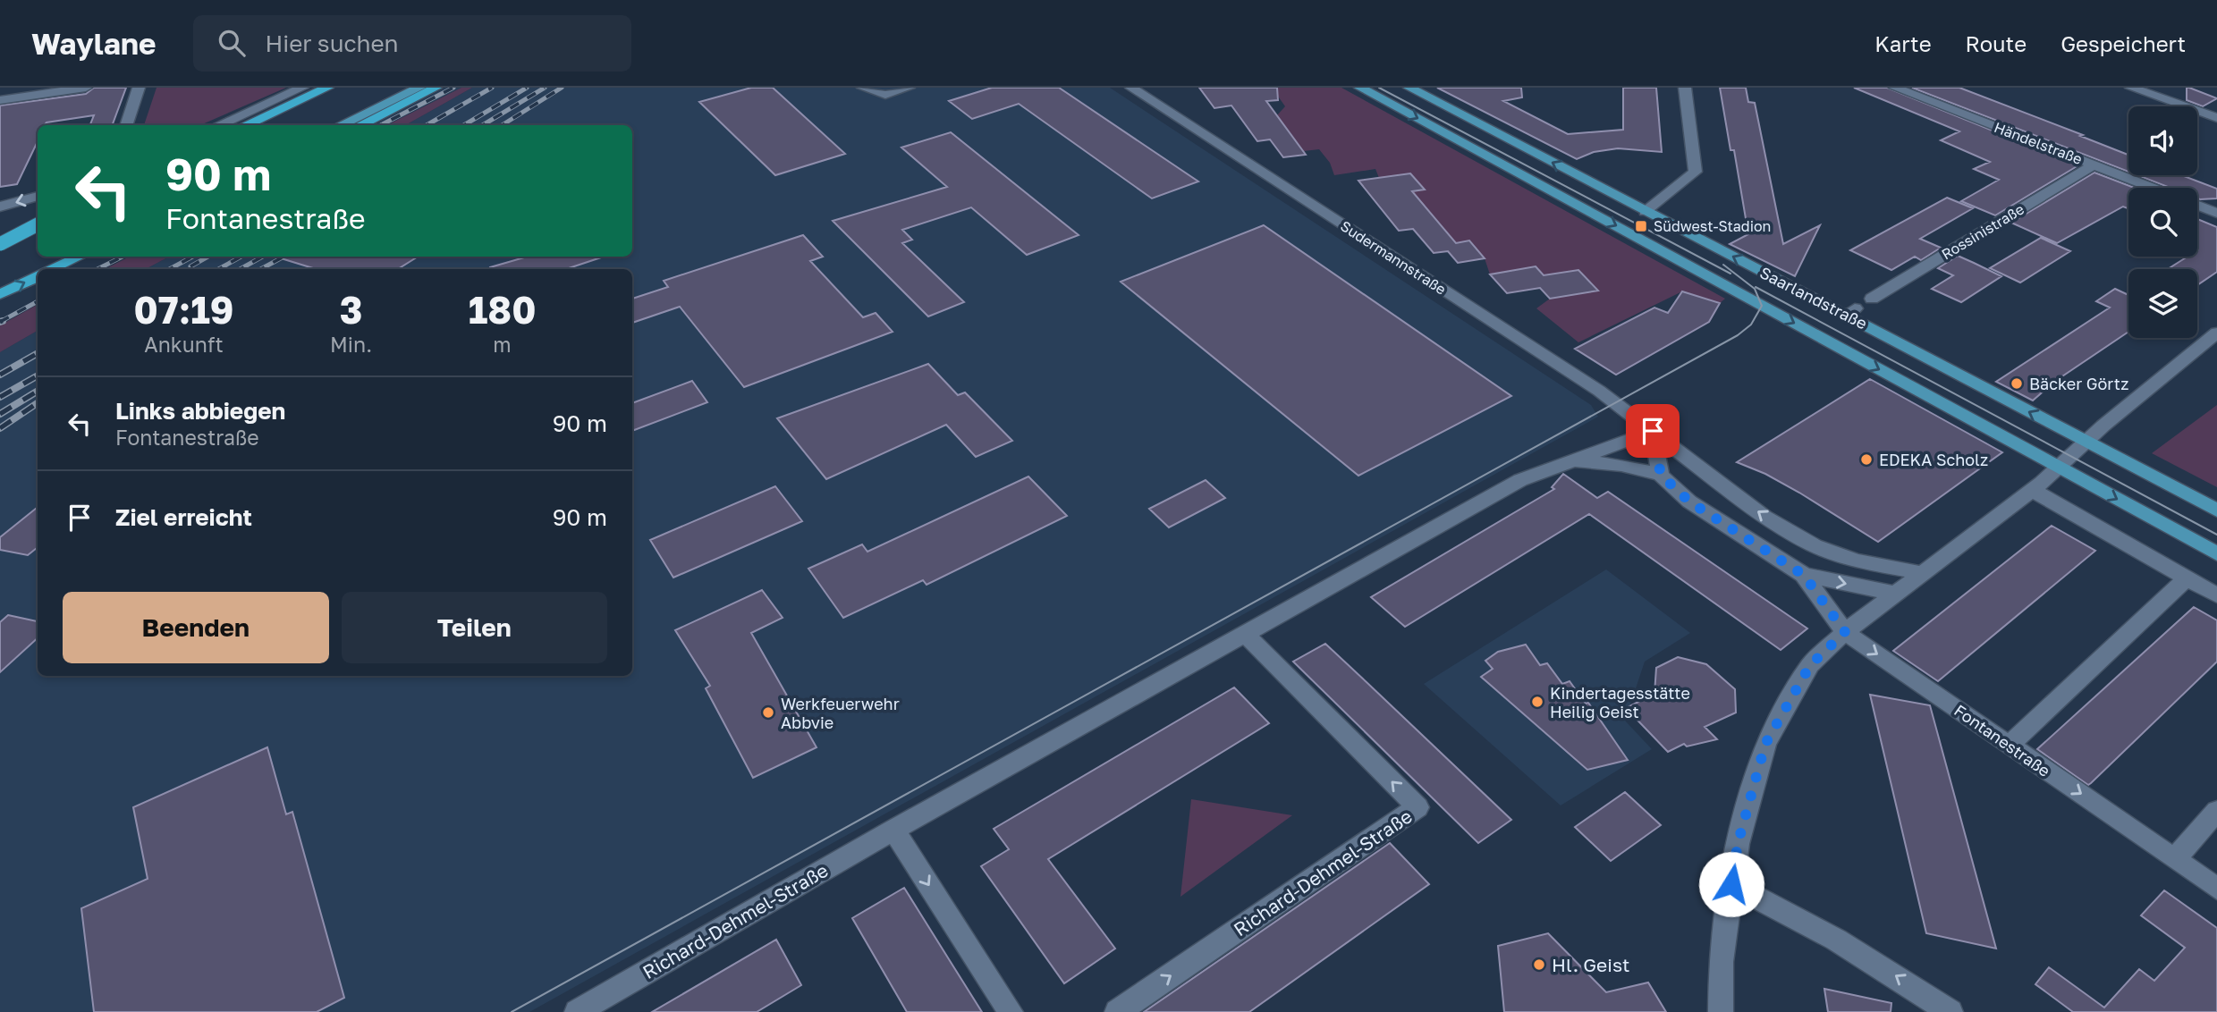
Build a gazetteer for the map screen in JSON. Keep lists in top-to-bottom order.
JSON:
{
  "streets": {
    "main road": ["Saarlandstraße"],
    "street": [
      "Händelstraße",
      "Rossinistraße",
      "Sudermannstraße",
      "Fontanestraße",
      "Richard-Dehmel-Straße"
    ]
  },
  "crossings": [
    ["Händelstraße", "Rossinistraße"],
    ["Sudermannstraße", "Richard-Dehmel-Straße"],
    ["Fontanestraße", "Richard-Dehmel-Straße"]
  ],
  "places": {
    "transit": ["Südwest-Stadion"],
    "other": [
      "Bäcker Görtz",
      "EDEKA Scholz",
      "Kindertagesstätte Heilig Geist",
      "Werkfeuerwehr Abbvie",
      "Hl. Geist"
    ]
  },
  "page": {
    "header": "Waylane",
    "search": "Hier suchen",
    "nav": ["Karte", "Route", "Gespeichert"],
    "turn": ["90 m", "Fontanestraße"],
    "eta": [
      "07:19",
      "Ankunft",
      "3",
      "Min.",
      "180",
      "m"
    ],
    "list": [
      {
        "name": "Links abbiegen",
        "note": "Fontanestraße",
        "value": "90 m"
      },
      {
        "name": "Ziel erreicht",
        "value": "90 m"
      }
    ],
    "buttons": ["Beenden", "Teilen"]
  }
}
